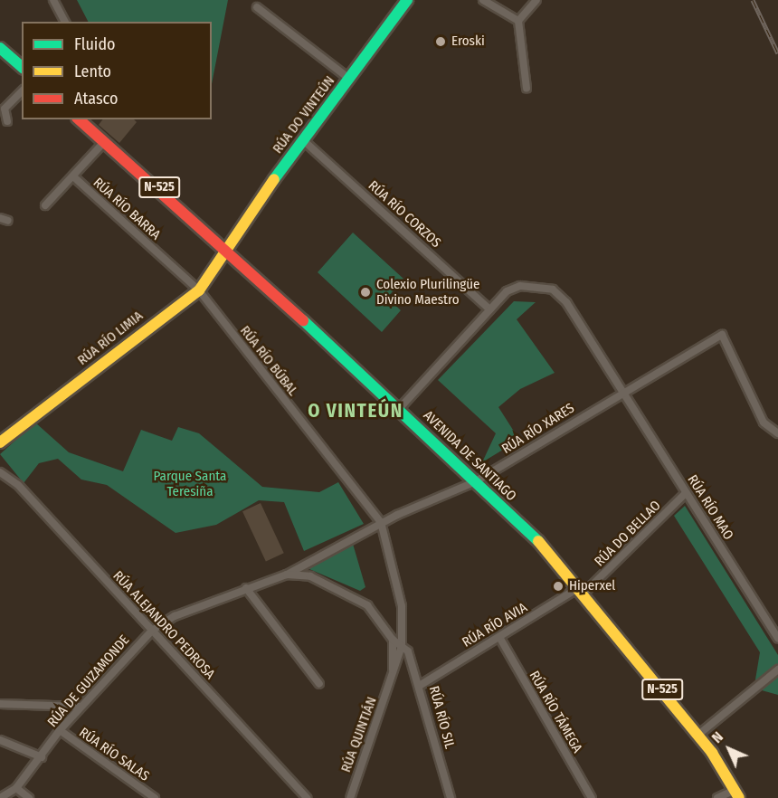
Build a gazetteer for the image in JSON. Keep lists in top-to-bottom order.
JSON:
{
  "streets": {
    "main road": [
      "RÚA DO VINTEÚN",
      "N-525",
      "RÚA RÍO LIMIA",
      "AVENIDA DE SANTIAGO"
    ],
    "street": [
      "RÚA RÍO BARRA",
      "RÚA RÍO CORZOS",
      "RÚA RÍO BÚBAL",
      "RÚA RÍO XARES",
      "RÚA RÍO MAO",
      "RÚA DO BELLAO",
      "RÚA ALEJANDRO PEDROSA",
      "RÚA RÍO AVIA",
      "RÚA DE GUIZAMONDE",
      "RÚA RÍO TÁMEGA",
      "RÚA RÍO SIL",
      "RÚA QUINTIÁN",
      "RÚA RÍO SALAS"
    ]
  },
  "crossings": [
    ["RÚA DO VINTEÚN", "RÚA RÍO CORZOS"],
    ["RÚA DO VINTEÚN", "RÚA RÍO LIMIA"],
    ["RÚA DO VINTEÚN", "AVENIDA DE SANTIAGO"],
    ["RÚA RÍO BARRA", "RÚA RÍO LIMIA"],
    ["RÚA RÍO BARRA", "RÚA RÍO BÚBAL"],
    ["RÚA RÍO BARRA", "AVENIDA DE SANTIAGO"],
    ["RÚA RÍO CORZOS", "RÚA RÍO MAO"],
    ["RÚA RÍO LIMIA", "RÚA RÍO BÚBAL"],
    ["RÚA RÍO LIMIA", "AVENIDA DE SANTIAGO"],
    ["RÚA RÍO BÚBAL", "RÚA RÍO XARES"],
    ["RÚA RÍO BÚBAL", "RÚA RÍO SIL"],
    ["RÚA RÍO XARES", "AVENIDA DE SANTIAGO"],
    ["RÚA RÍO XARES", "RÚA RÍO MAO"],
    ["RÚA RÍO XARES", "RÚA DE GUIZAMONDE"],
    ["RÚA RÍO XARES", "RÚA RÍO SIL"],
    ["AVENIDA DE SANTIAGO", "RÚA RÍO MAO"],
    ["AVENIDA DE SANTIAGO", "RÚA DO BELLAO"],
    ["AVENIDA DE SANTIAGO", "RÚA RÍO AVIA"],
    ["RÚA RÍO MAO", "RÚA DO BELLAO"],
    ["RÚA DO BELLAO", "RÚA RÍO AVIA"],
    ["RÚA ALEJANDRO PEDROSA", "RÚA DE GUIZAMONDE"],
    ["RÚA RÍO AVIA", "RÚA RÍO TÁMEGA"],
    ["RÚA RÍO AVIA", "RÚA RÍO SIL"],
    ["RÚA DE GUIZAMONDE", "RÚA RÍO SALAS"],
    ["RÚA RÍO SIL", "RÚA QUINTIÁN"]
  ],
  "districts": ["O VINTEÚN"],
  "parks": ["Parque Santa Teresiña"],
  "places": ["Eroski", "Colexio Plurilingüe Divino Maestro", "Hiperxel"],
  "legend": ["Fluido", "Lento", "Atasco"],
  "north": "top left"
}
